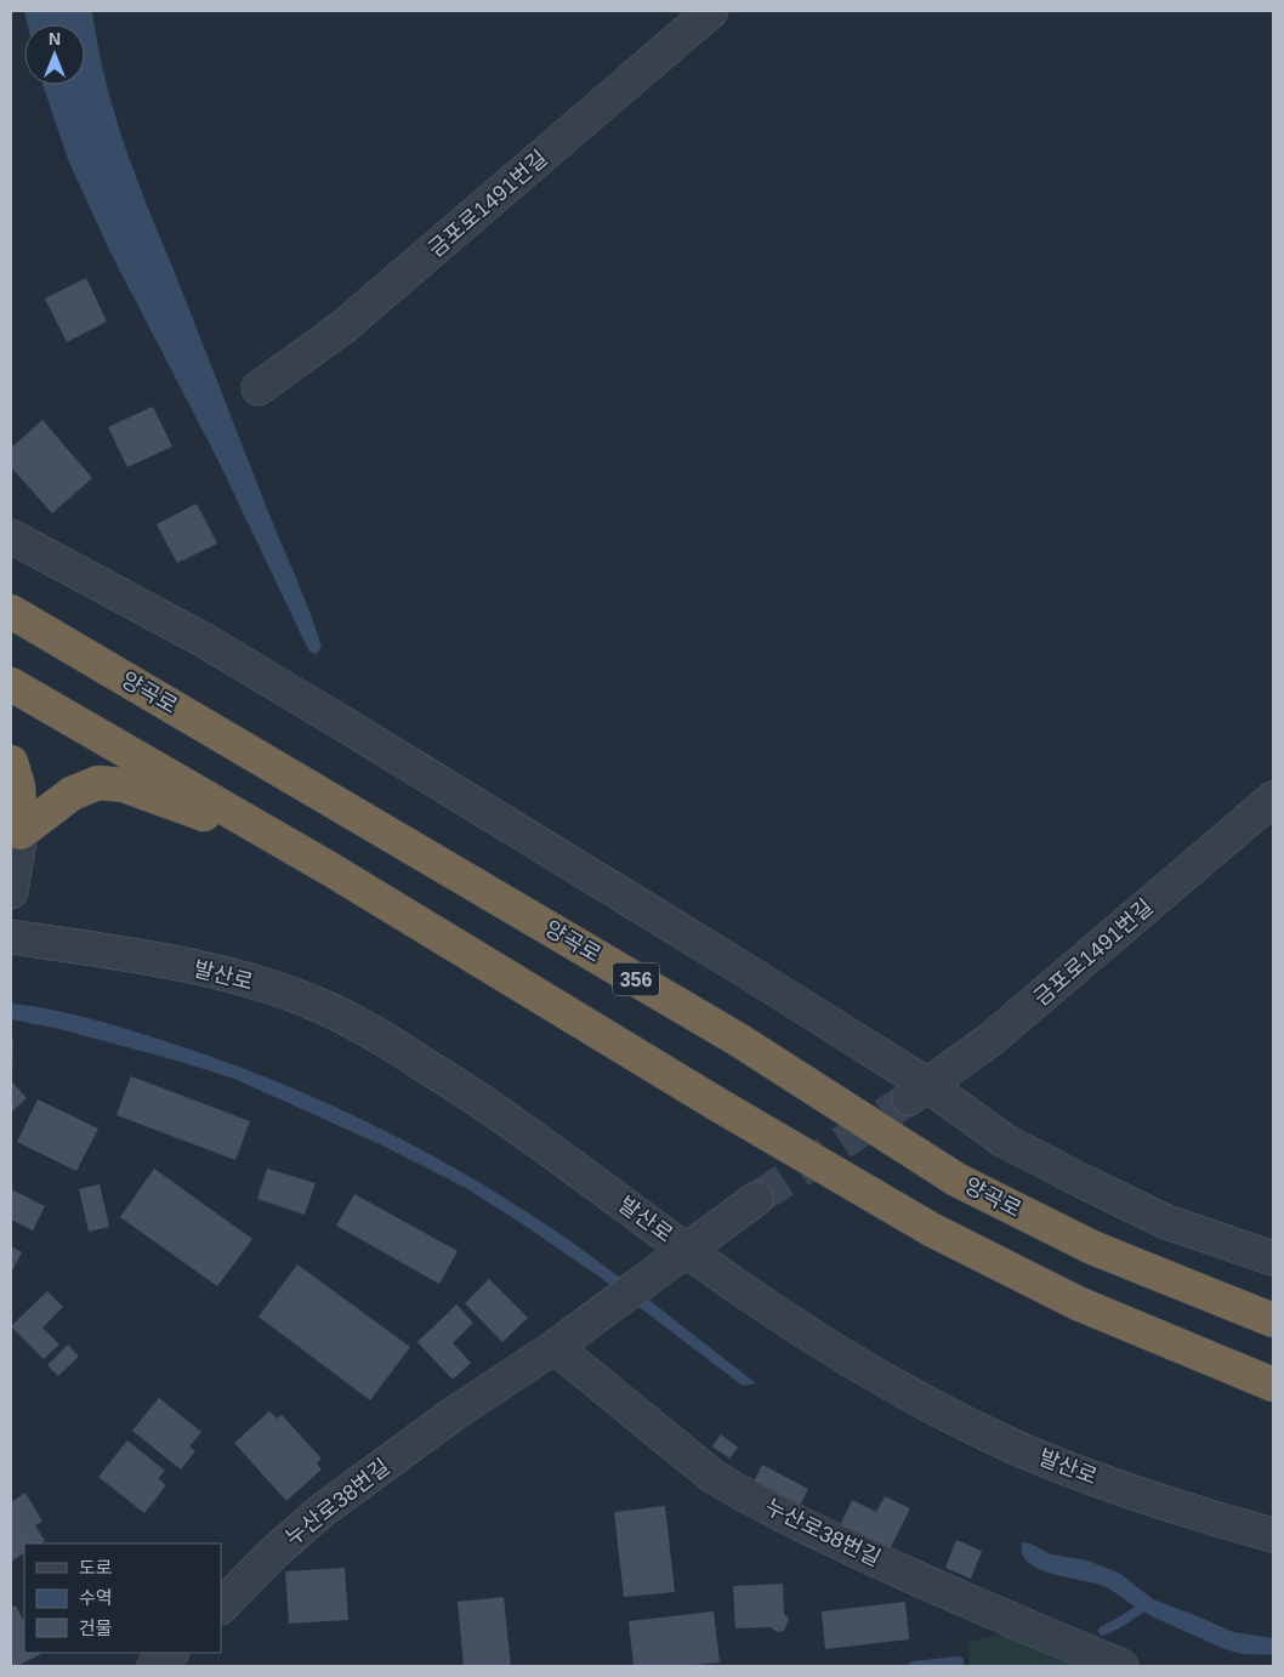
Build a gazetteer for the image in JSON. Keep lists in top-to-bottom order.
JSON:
{
  "streets": {
    "highway": ["양곡로", "356"],
    "street": ["금포로1491번길", "발산로", "누산로38번길"]
  },
  "crossings": [
    ["발산로", "누산로38번길"]
  ],
  "legend": ["도로", "수역", "건물"],
  "north": "top"
}
